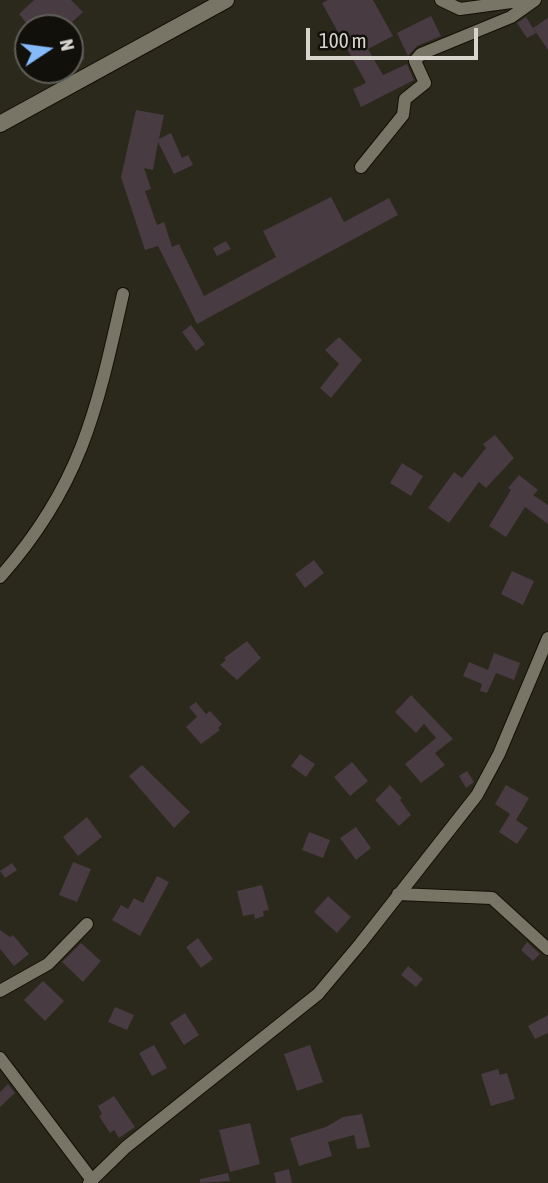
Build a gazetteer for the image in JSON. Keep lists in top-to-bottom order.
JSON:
{
  "scale_bar": "100 m",
  "north": "right"
}
